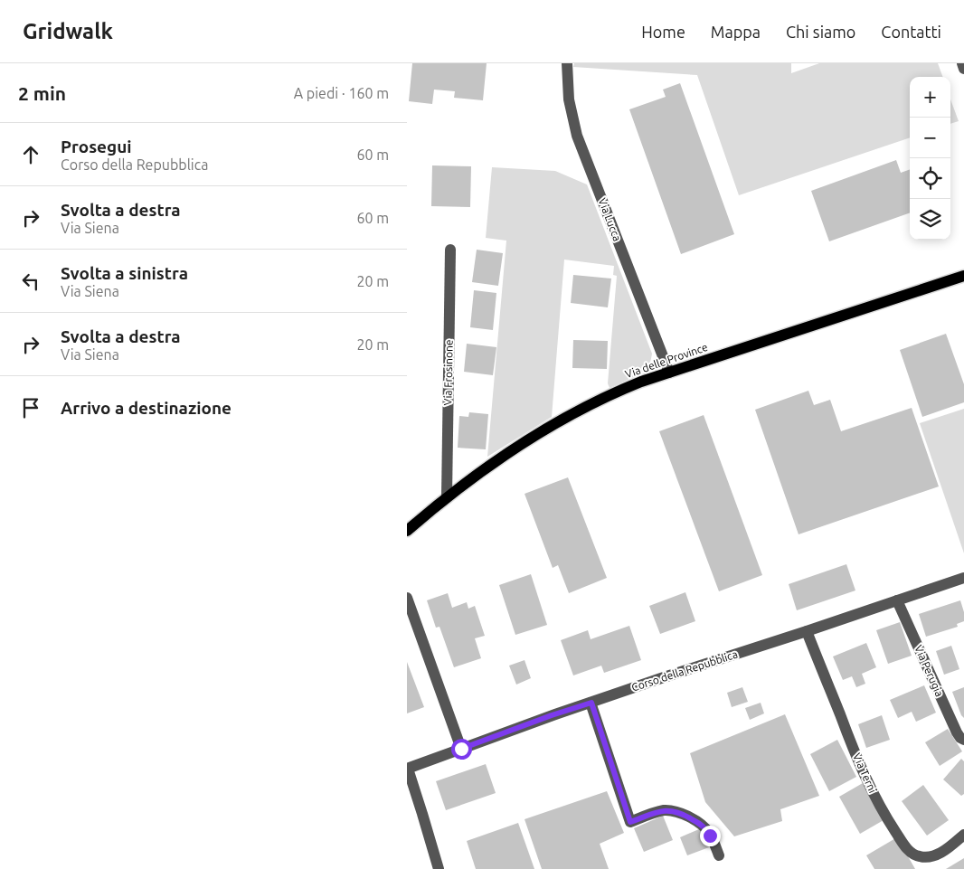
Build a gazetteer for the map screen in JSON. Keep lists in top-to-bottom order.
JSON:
{
  "streets": {
    "main road": ["Via delle Province"],
    "street": [
      "Via Lucca",
      "Via Frosinone",
      "Corso della Repubblica",
      "Via Perugia",
      "Via Terni"
    ]
  },
  "crossings": [
    ["Via Lucca", "Via delle Province"],
    ["Via delle Province", "Via Frosinone"],
    ["Corso della Repubblica", "Via Perugia"],
    ["Corso della Repubblica", "Via Terni"]
  ],
  "page": {
    "header": "Gridwalk",
    "nav": [
      "Home",
      "Mappa",
      "Chi siamo",
      "Contatti"
    ],
    "heading": ["2 min", "A piedi · 160 m"],
    "map_buttons": ["+", "−"],
    "list": [
      ["Prosegui", "Corso della Repubblica", "60 m"],
      ["Svolta a destra", "Via Siena", "60 m"],
      ["Svolta a sinistra", "Via Siena", "20 m"],
      ["Svolta a destra", "Via Siena", "20 m"],
      "Arrivo a destinazione"
    ]
  }
}
